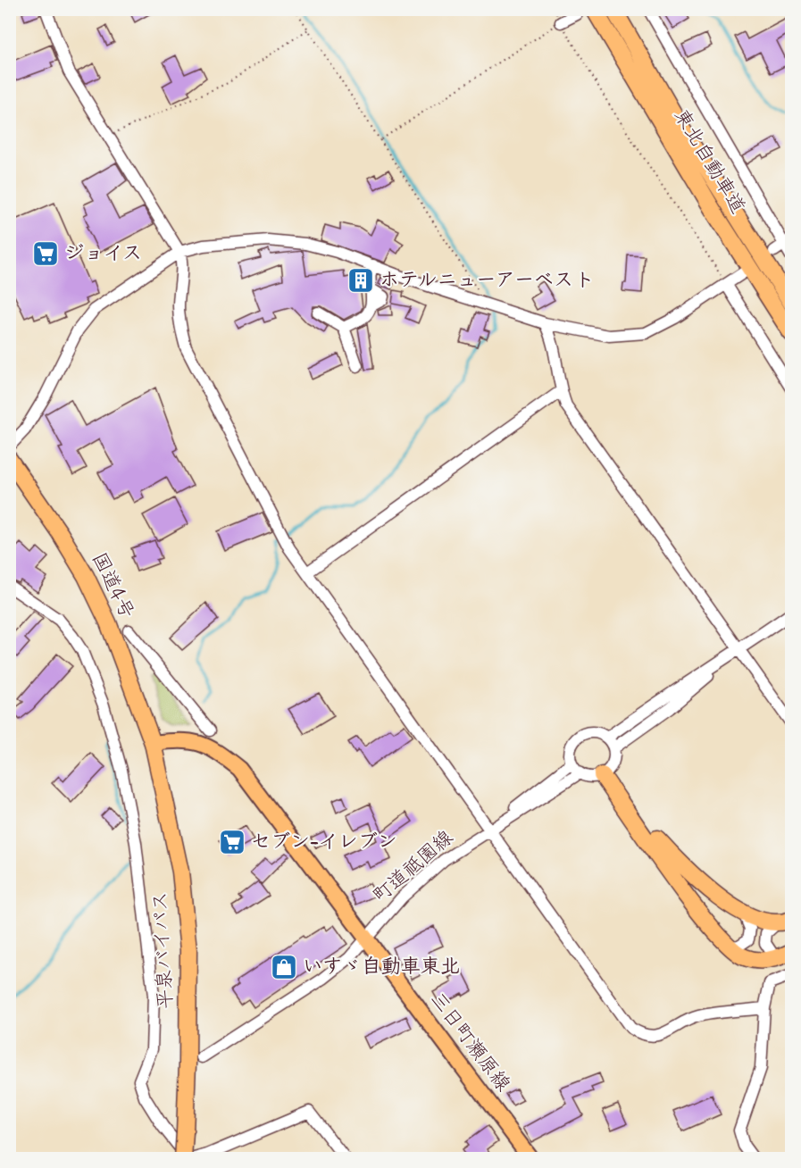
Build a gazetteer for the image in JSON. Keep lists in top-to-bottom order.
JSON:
{
  "streets": {
    "highway": ["東北自動車道", "国道4号", "平泉バイパス"],
    "main road": ["三日町瀬原線"],
    "street": ["町道祗園線"]
  },
  "crossings": [
    ["国道4号", "平泉バイパス"],
    ["国道4号", "三日町瀬原線"],
    ["町道祗園線", "三日町瀬原線"],
    ["平泉バイパス", "三日町瀬原線"]
  ],
  "places": {
    "supermarket": ["ジョイス", "セブン-イレブン"],
    "building": ["ホテルニューアーベスト"],
    "shop": ["いすゞ自動車東北"]
  }
}
